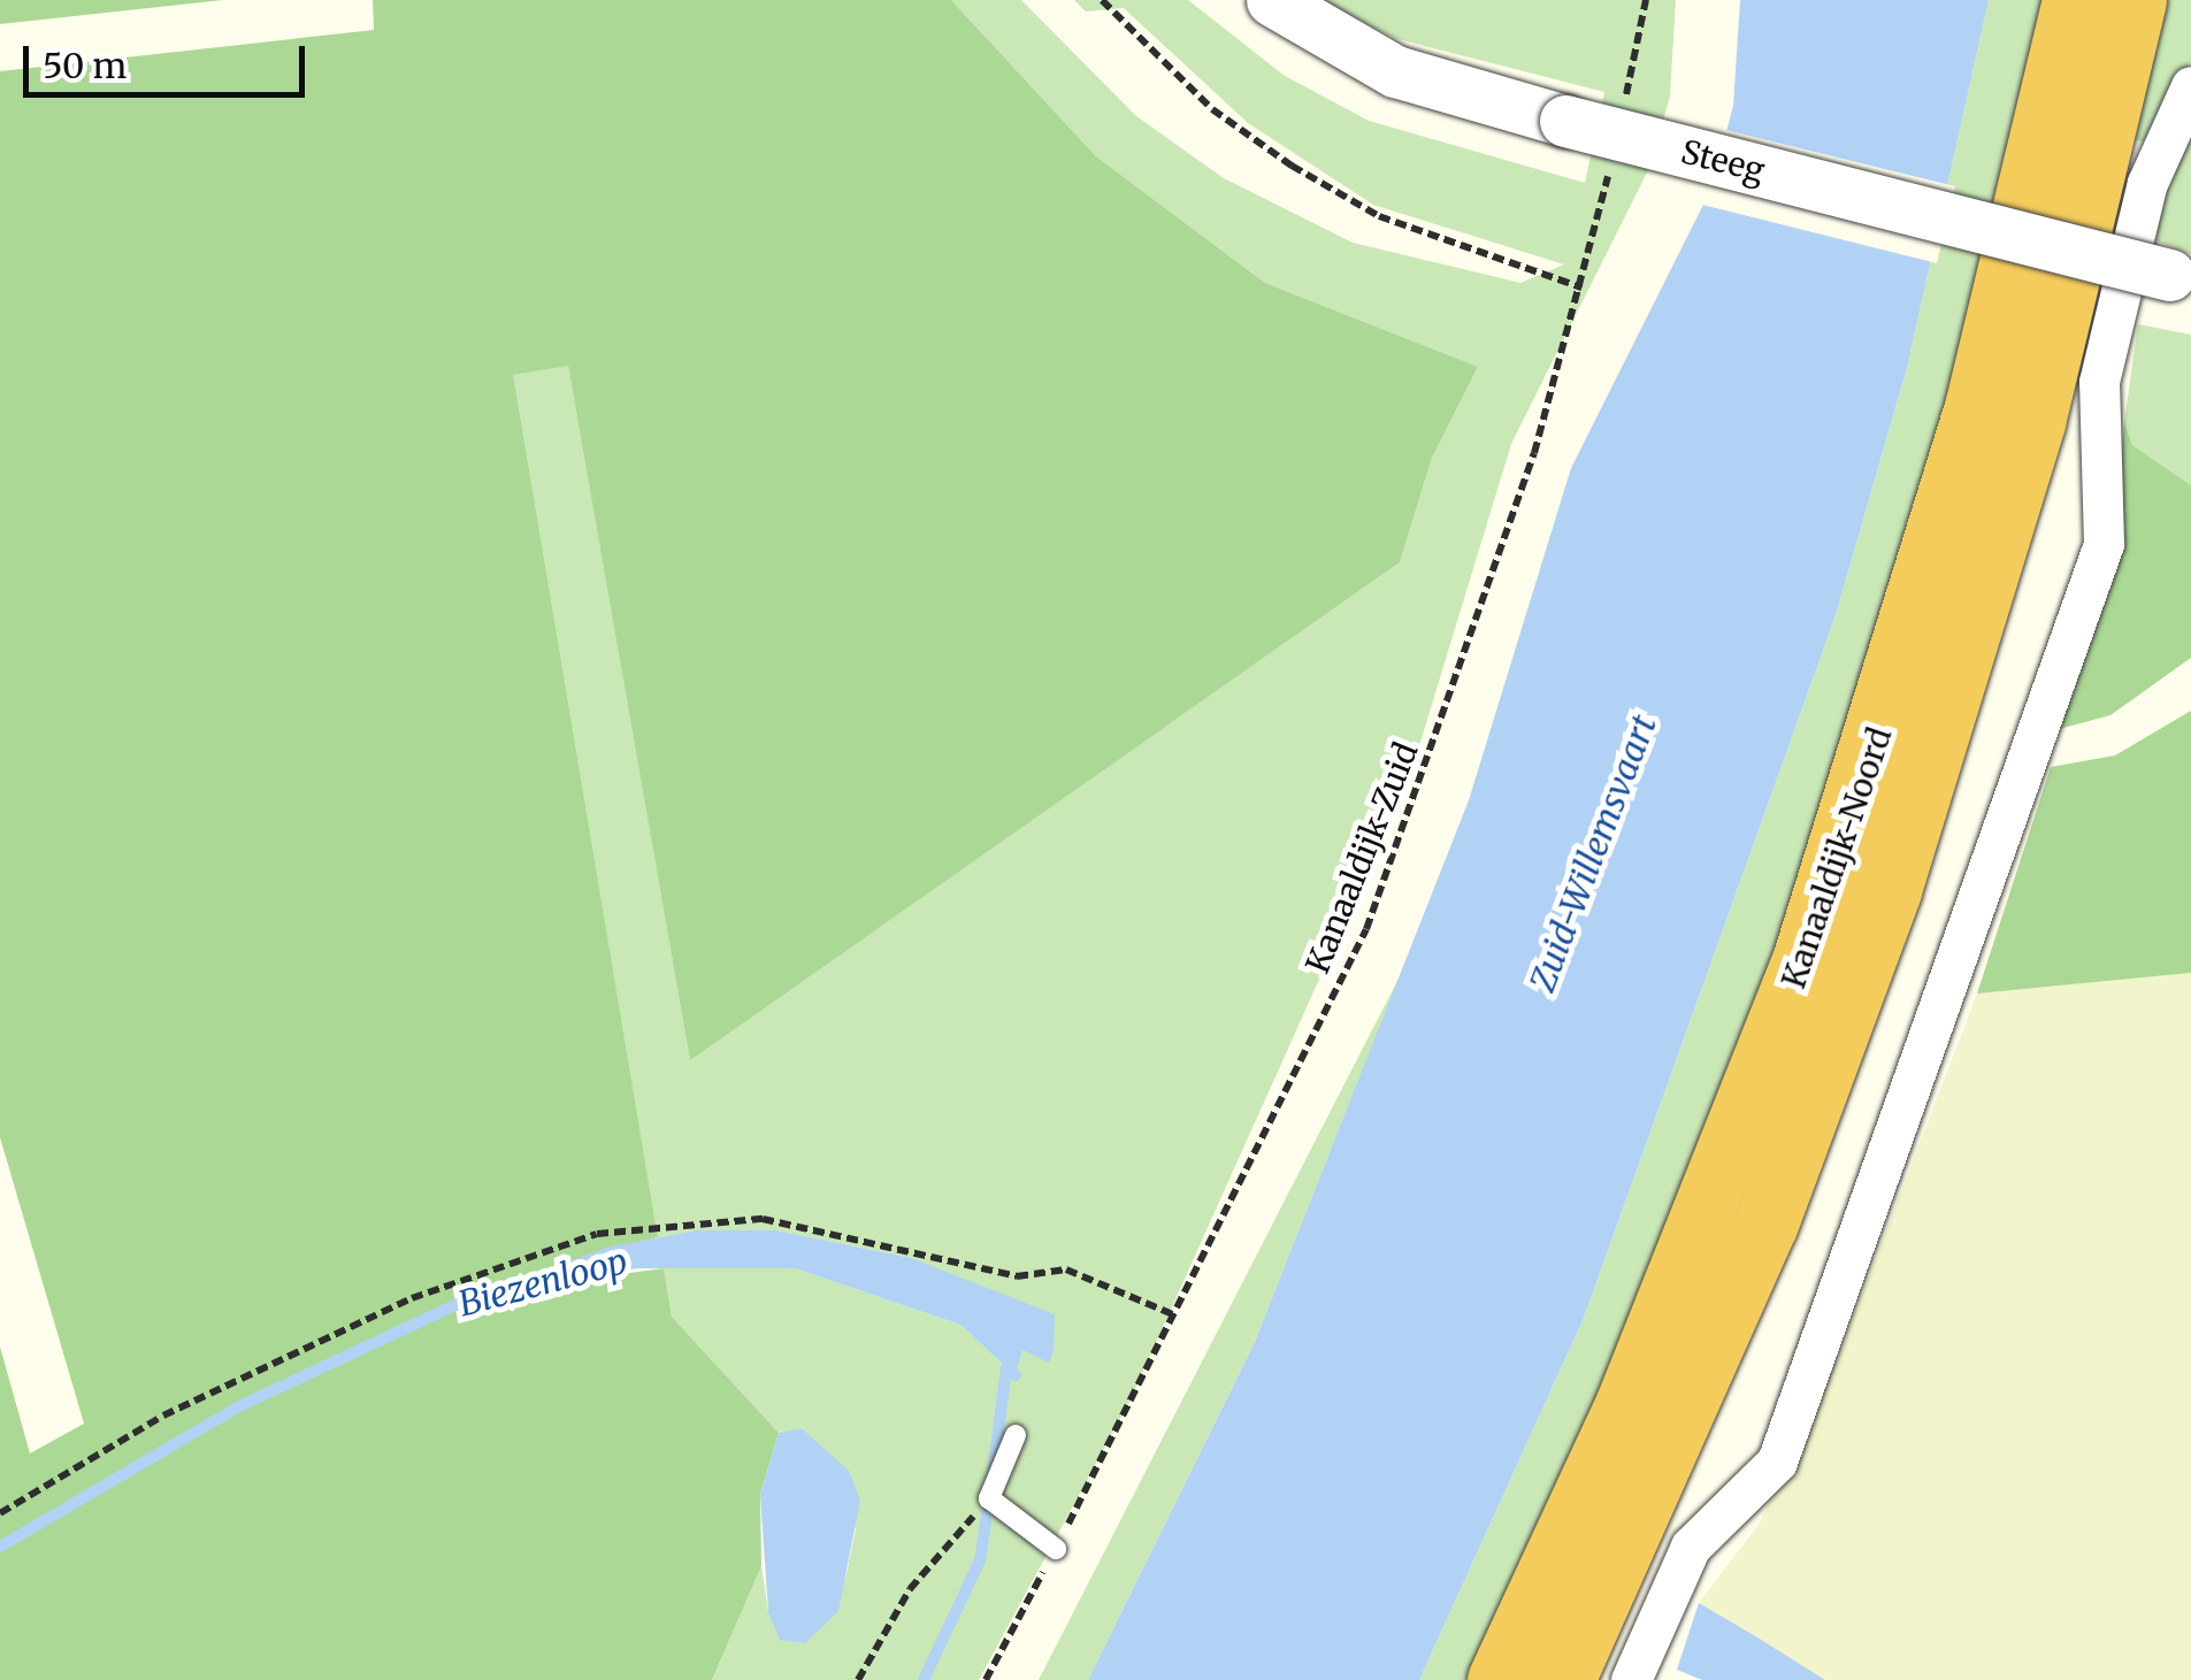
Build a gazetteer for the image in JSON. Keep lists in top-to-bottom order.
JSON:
{
  "streets": {
    "highway": ["Kanaaldijk-Noord"],
    "street": ["Steeg"],
    "path": ["Kanaaldijk-Zuid"]
  },
  "water": ["Zuid-Willemsvaart", "Biezenloop"],
  "scale_bar": "50 m"
}
